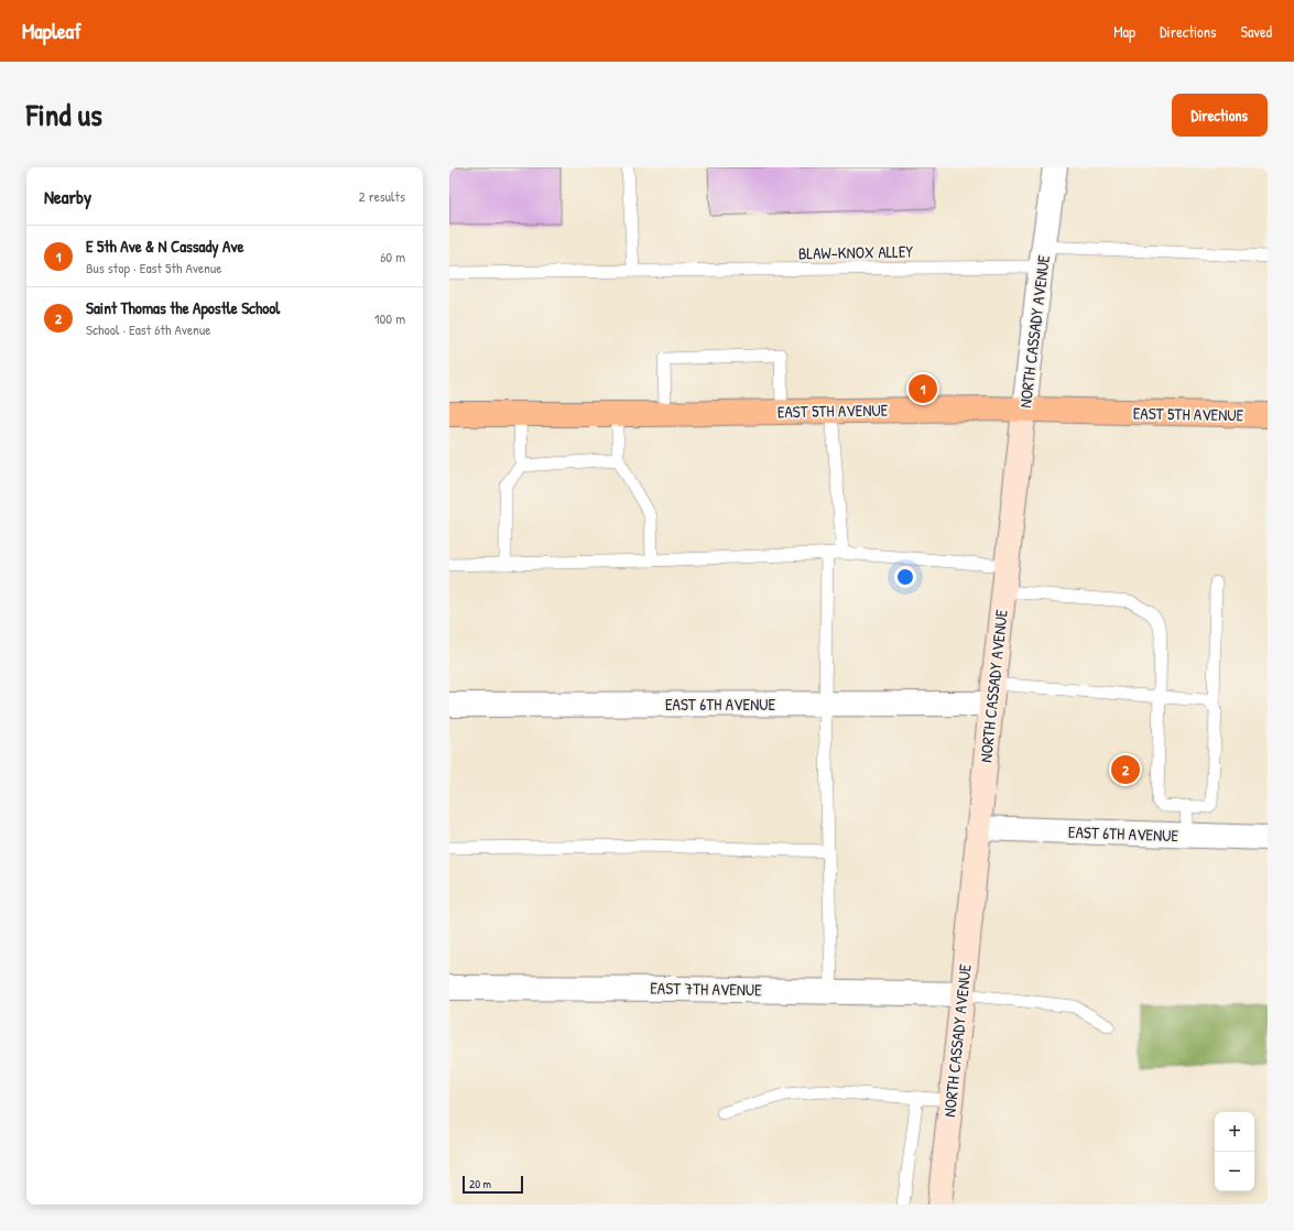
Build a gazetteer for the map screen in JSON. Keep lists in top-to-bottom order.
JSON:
{
  "streets": {
    "main road": ["NORTH CASSADY AVENUE", "EAST 5TH AVENUE"],
    "street": ["EAST 6TH AVENUE", "EAST 7TH AVENUE"],
    "lane": ["BLAW-KNOX ALLEY"]
  },
  "crossings": [
    ["BLAW-KNOX ALLEY", "NORTH CASSADY AVENUE"],
    ["NORTH CASSADY AVENUE", "EAST 5TH AVENUE"],
    ["NORTH CASSADY AVENUE", "EAST 6TH AVENUE"],
    ["NORTH CASSADY AVENUE", "EAST 7TH AVENUE"]
  ],
  "scale_bar": "20 m",
  "page": {
    "header": "Mapleaf",
    "nav": ["Map", "Directions", "Saved"],
    "title": "Find us",
    "buttons": "Directions",
    "heading": ["Nearby", "2 results"],
    "list": [
      {
        "mark": "1",
        "name": "E 5th Ave & N Cassady Ave",
        "note": "Bus stop · East 5th Avenue",
        "value": "60 m"
      },
      {
        "mark": "2",
        "name": "Saint Thomas the Apostle School",
        "note": "School · East 6th Avenue",
        "value": "100 m"
      }
    ],
    "pins": ["1", "2"],
    "map_buttons": ["+", "−"],
    "scale": "20 m"
  }
}
